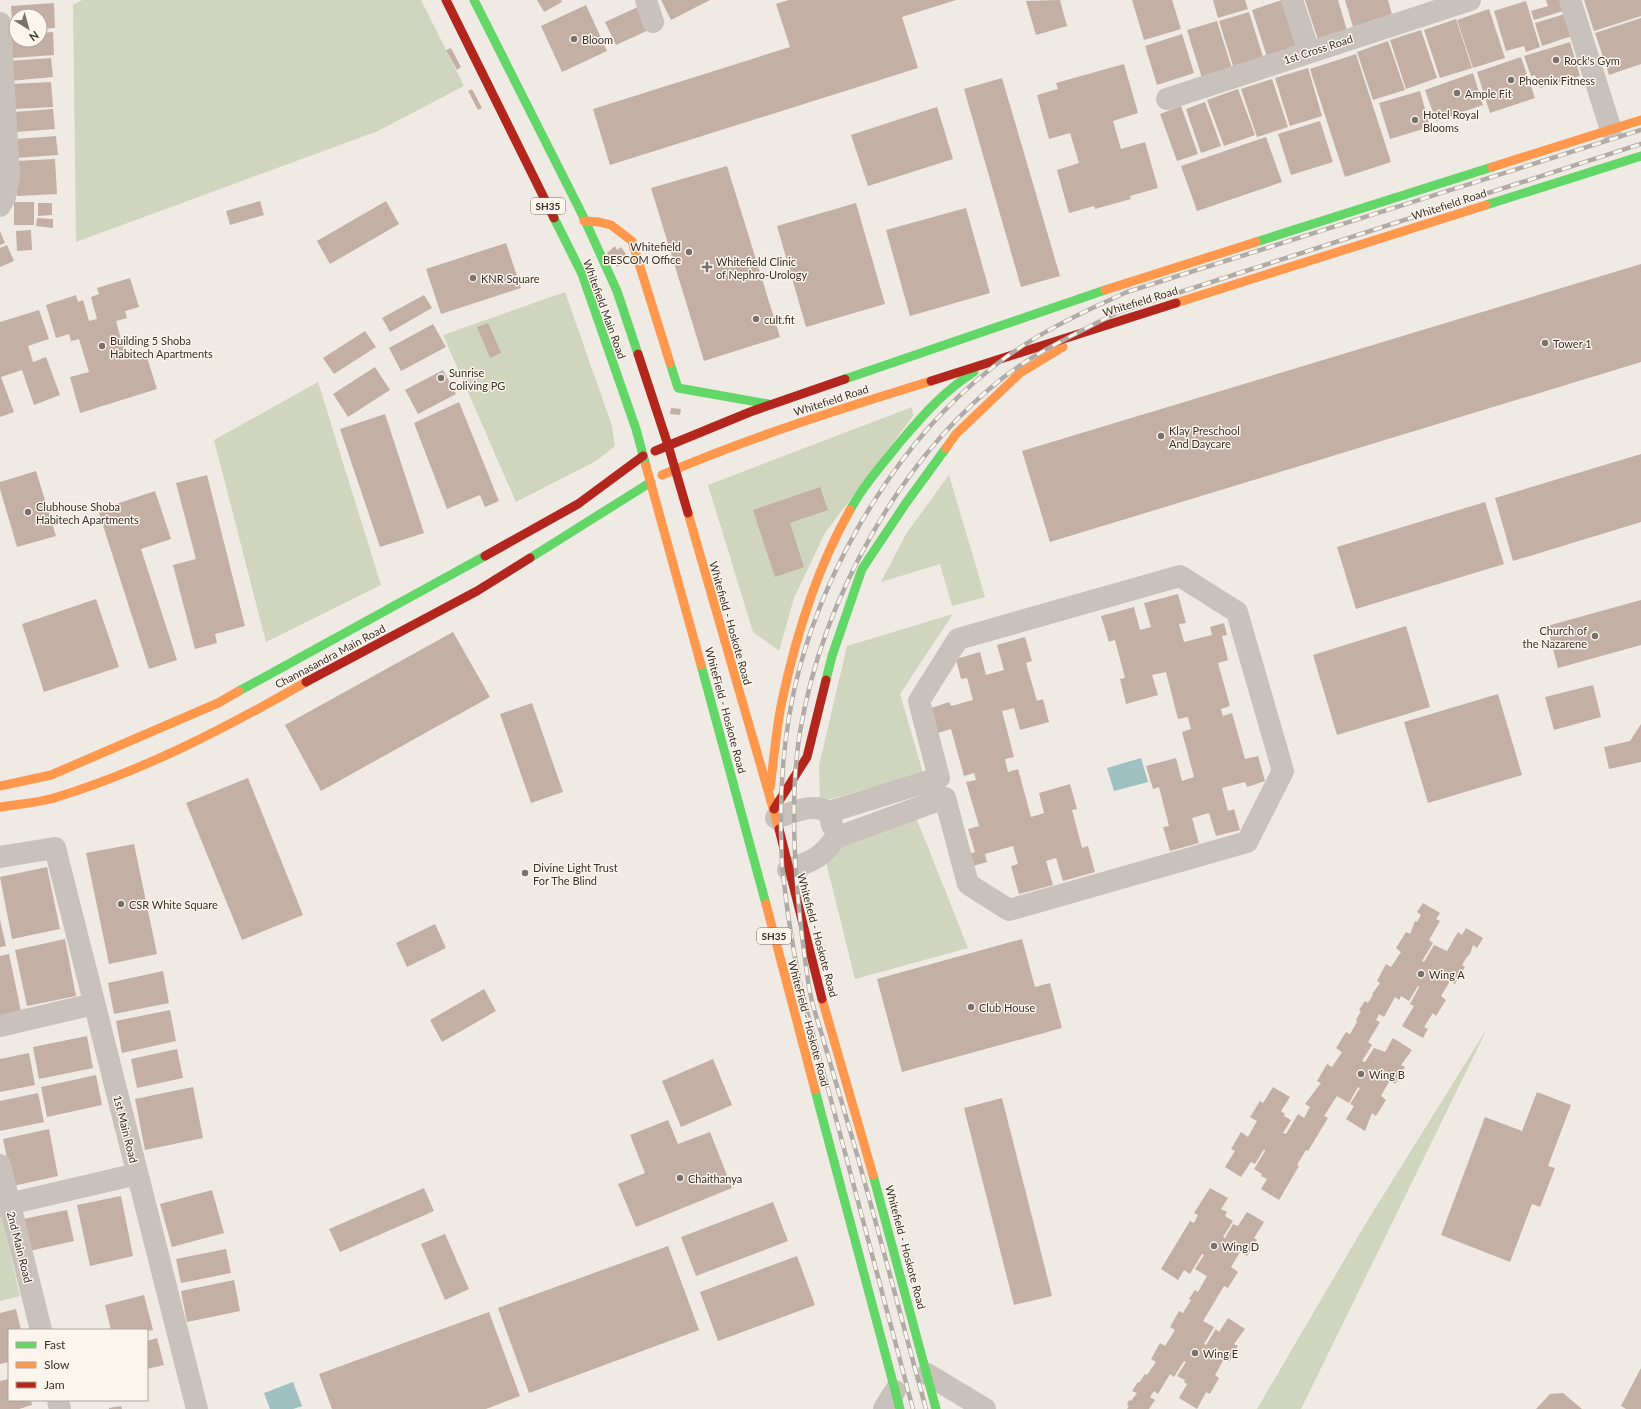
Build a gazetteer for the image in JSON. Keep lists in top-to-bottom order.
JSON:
{
  "streets": {
    "main road": [
      "Whitefield Road",
      "SH35",
      "Whitefield Main Road",
      "Whitefield - Hoskote Road",
      "Channasandra Main Road",
      "WhiteField - Hoskote Road"
    ],
    "street": ["1st Cross Road", "1st Main Road", "2nd Main Road"]
  },
  "crossings": [
    ["Whitefield Road", "Whitefield Main Road"],
    ["Whitefield Road", "Whitefield - Hoskote Road"],
    ["Whitefield Road", "Channasandra Main Road"],
    ["Whitefield Road", "WhiteField - Hoskote Road"],
    ["Whitefield Main Road", "Whitefield - Hoskote Road"],
    ["Whitefield Main Road", "Channasandra Main Road"],
    ["Whitefield Main Road", "WhiteField - Hoskote Road"],
    ["Channasandra Main Road", "WhiteField - Hoskote Road"]
  ],
  "places": {
    "other": [
      "Bloom",
      "Rock's Gym",
      "Phoenix Fitness",
      "Ample Fit",
      "Hotel Royal Blooms",
      "Whitefield BESCOM Office",
      "KNR Square",
      "cult.fit",
      "Tower 1",
      "Building 5 Shoba Habitech Apartments",
      "Sunrise Coliving PG",
      "Klay Preschool And Daycare",
      "Clubhouse Shoba Habitech Apartments",
      "Church of the Nazarene",
      "Divine Light Trust For The Blind",
      "CSR White Square",
      "Wing A",
      "Club House",
      "Wing B",
      "Chaithanya",
      "Wing D",
      "Wing E"
    ],
    "health": ["Whitefield Clinic of Nephro-Urology"]
  },
  "legend": ["Fast", "Slow", "Jam"],
  "north": "bottom right"
}
